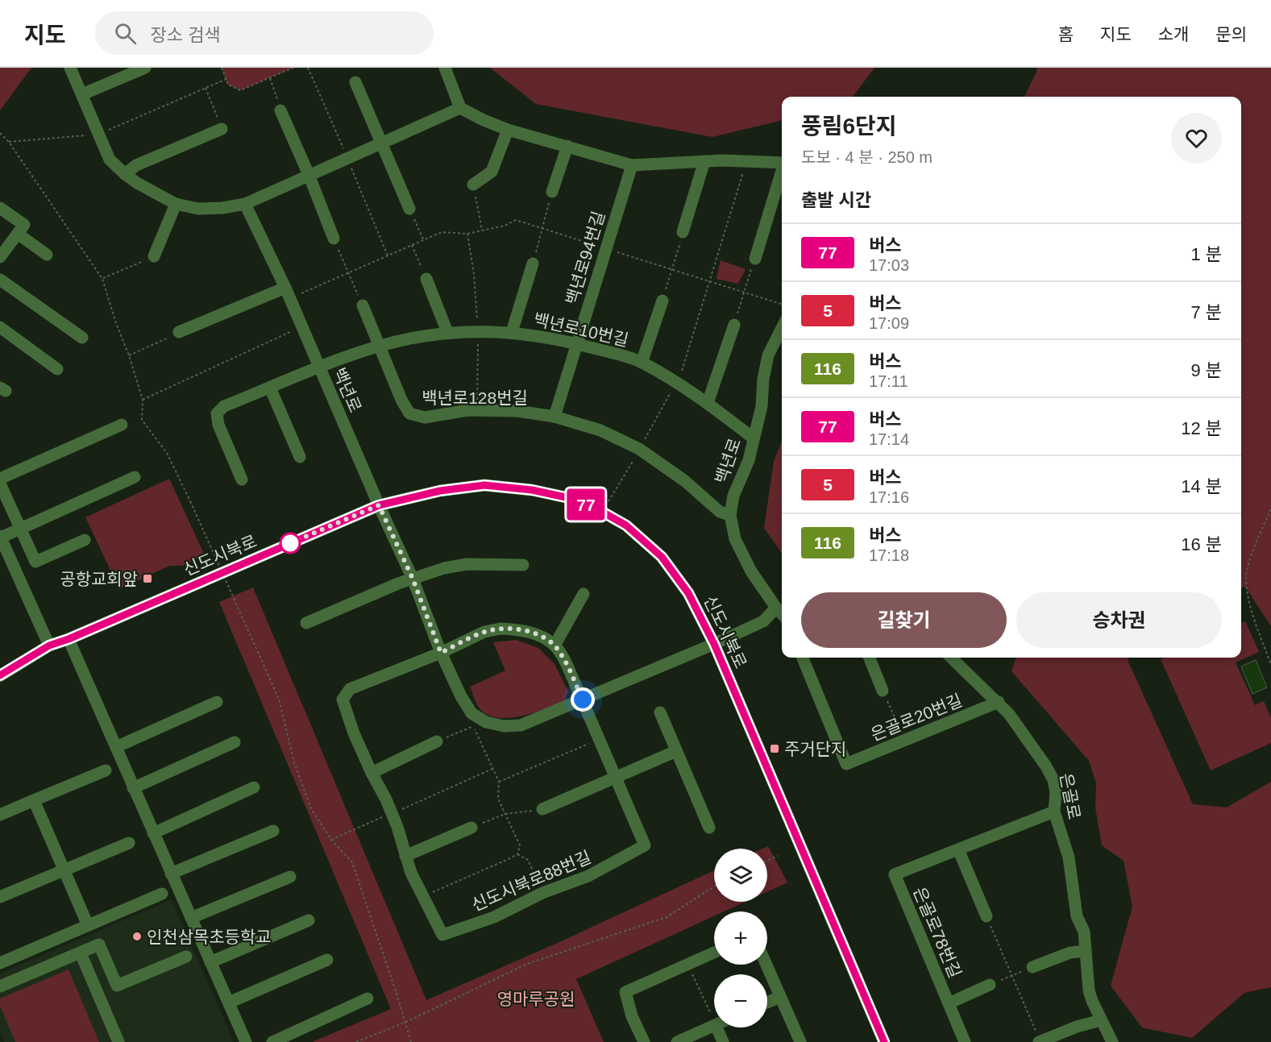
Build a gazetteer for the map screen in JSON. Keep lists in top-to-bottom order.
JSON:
{
  "streets": {
    "street": [
      "백년로94번길",
      "백년로10번길",
      "백년로",
      "백년로128번길",
      "신도시북로",
      "은골로20번길",
      "은골로",
      "신도시북로88번길",
      "은골로78번길"
    ]
  },
  "crossings": [
    ["백년로94번길", "백년로10번길"],
    ["백년로94번길", "백년로128번길"],
    ["백년로10번길", "백년로"],
    ["백년로10번길", "백년로128번길"],
    ["백년로", "백년로128번길"],
    ["백년로", "신도시북로"],
    ["은골로20번길", "은골로"]
  ],
  "parks": ["영마루공원"],
  "places": {
    "transit": ["공항교회앞", "주거단지"],
    "other": ["인천삼목초등학교"]
  },
  "lines": ["bus line 77"],
  "page": {
    "header": "지도",
    "search": "장소 검색",
    "nav": [
      "홈",
      "지도",
      "소개",
      "문의"
    ],
    "on_map": "77",
    "heading": [
      ["풍림6단지", "도보 · 4 분 · 250 m"],
      "출발 시간"
    ],
    "list": [
      {
        "mark": "77",
        "name": "버스",
        "note": "17:03",
        "value": "1 분"
      },
      {
        "mark": "5",
        "name": "버스",
        "note": "17:09",
        "value": "7 분"
      },
      {
        "mark": "116",
        "name": "버스",
        "note": "17:11",
        "value": "9 분"
      },
      {
        "mark": "77",
        "name": "버스",
        "note": "17:14",
        "value": "12 분"
      },
      {
        "mark": "5",
        "name": "버스",
        "note": "17:16",
        "value": "14 분"
      },
      {
        "mark": "116",
        "name": "버스",
        "note": "17:18",
        "value": "16 분"
      }
    ],
    "buttons": ["길찾기", "승차권"],
    "map_buttons": ["+", "−"]
  }
}
